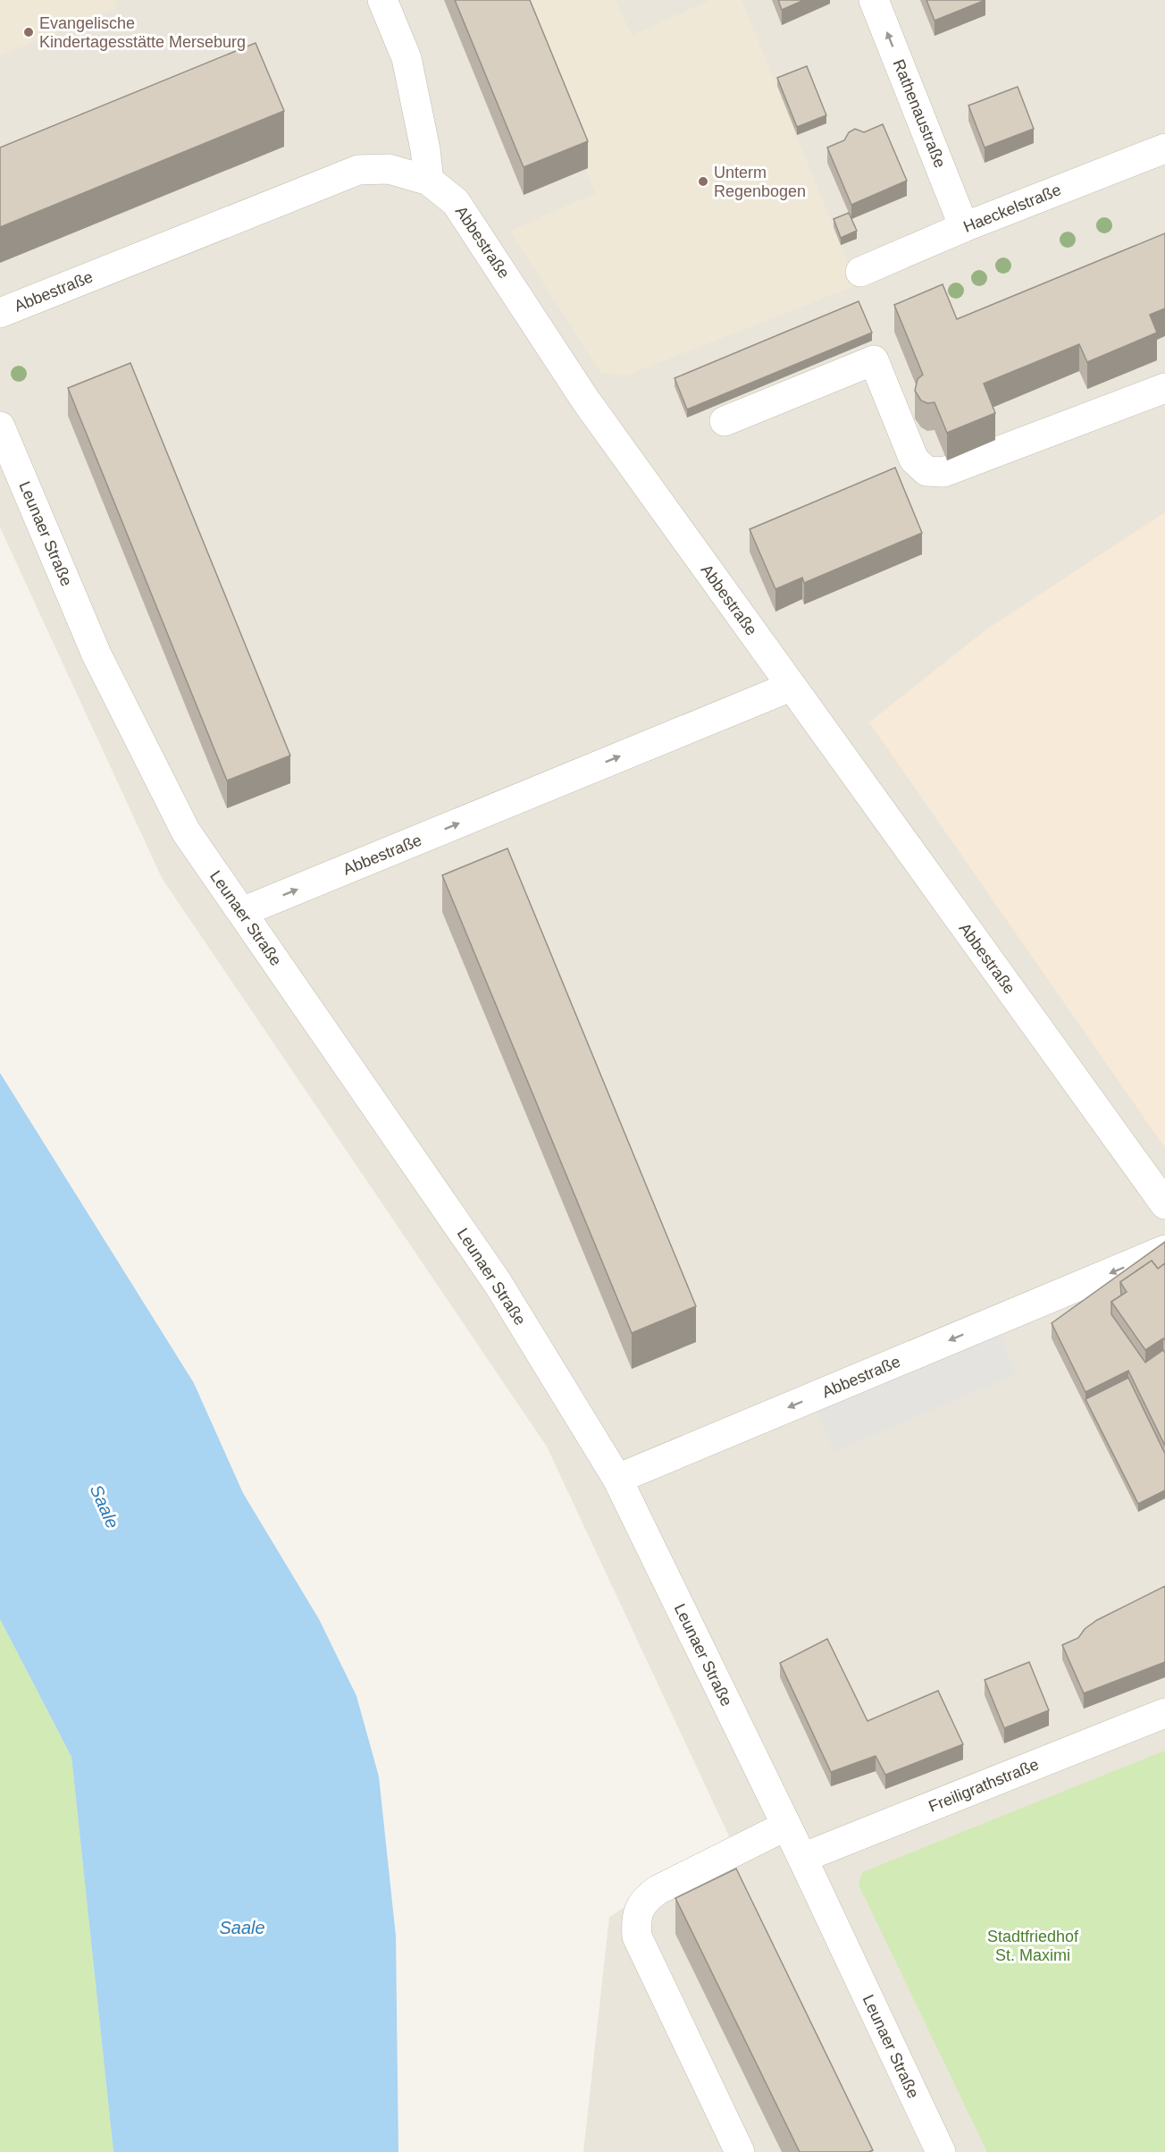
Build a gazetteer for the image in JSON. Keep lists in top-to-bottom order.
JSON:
{
  "streets": {
    "street": [
      "Rathenaustraße",
      "Haeckelstraße",
      "Abbestraße",
      "Leunaer Straße",
      "Freiligrathstraße"
    ]
  },
  "crossings": [
    ["Rathenaustraße", "Haeckelstraße"],
    ["Abbestraße", "Leunaer Straße"],
    ["Leunaer Straße", "Freiligrathstraße"]
  ],
  "one_way": ["Rathenaustraße"],
  "water": ["Saale"],
  "parks": ["Stadtfriedhof St. Maximi"],
  "places": ["Evangelische Kindertagesstätte Merseburg", "Unterm Regenbogen"]
}
